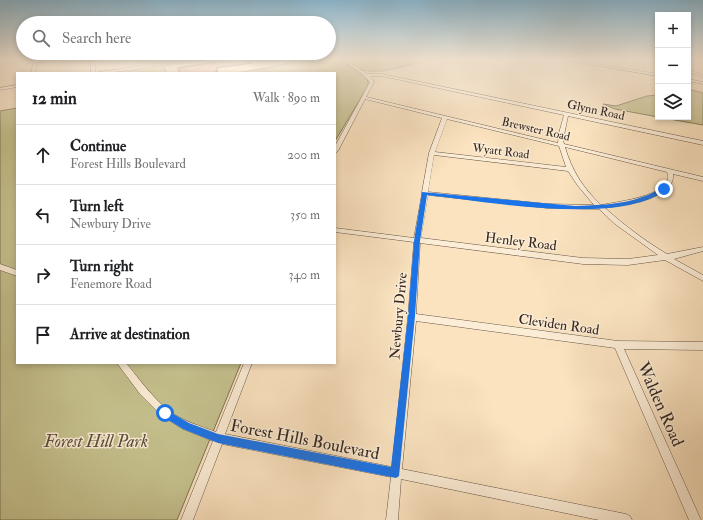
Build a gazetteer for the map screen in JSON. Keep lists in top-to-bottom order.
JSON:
{
  "streets": {
    "street": [
      "Glynn Road",
      "Brewster Road",
      "Wyatt Road",
      "Henley Road",
      "Newbury Drive",
      "Cleviden Road",
      "Walden Road",
      "Forest Hills Boulevard"
    ]
  },
  "crossings": [
    ["Brewster Road", "Newbury Drive"],
    ["Wyatt Road", "Newbury Drive"],
    ["Henley Road", "Newbury Drive"],
    ["Newbury Drive", "Cleviden Road"],
    ["Newbury Drive", "Forest Hills Boulevard"],
    ["Cleviden Road", "Walden Road"]
  ],
  "parks": ["Forest Hill Park"],
  "page": {
    "map_buttons": ["+", "−"],
    "search": "Search here",
    "heading": ["12 min", "Walk · 890 m"],
    "list": [
      ["Continue", "Forest Hills Boulevard", "200 m"],
      ["Turn left", "Newbury Drive", "350 m"],
      ["Turn right", "Fenemore Road", "340 m"],
      "Arrive at destination"
    ]
  }
}
